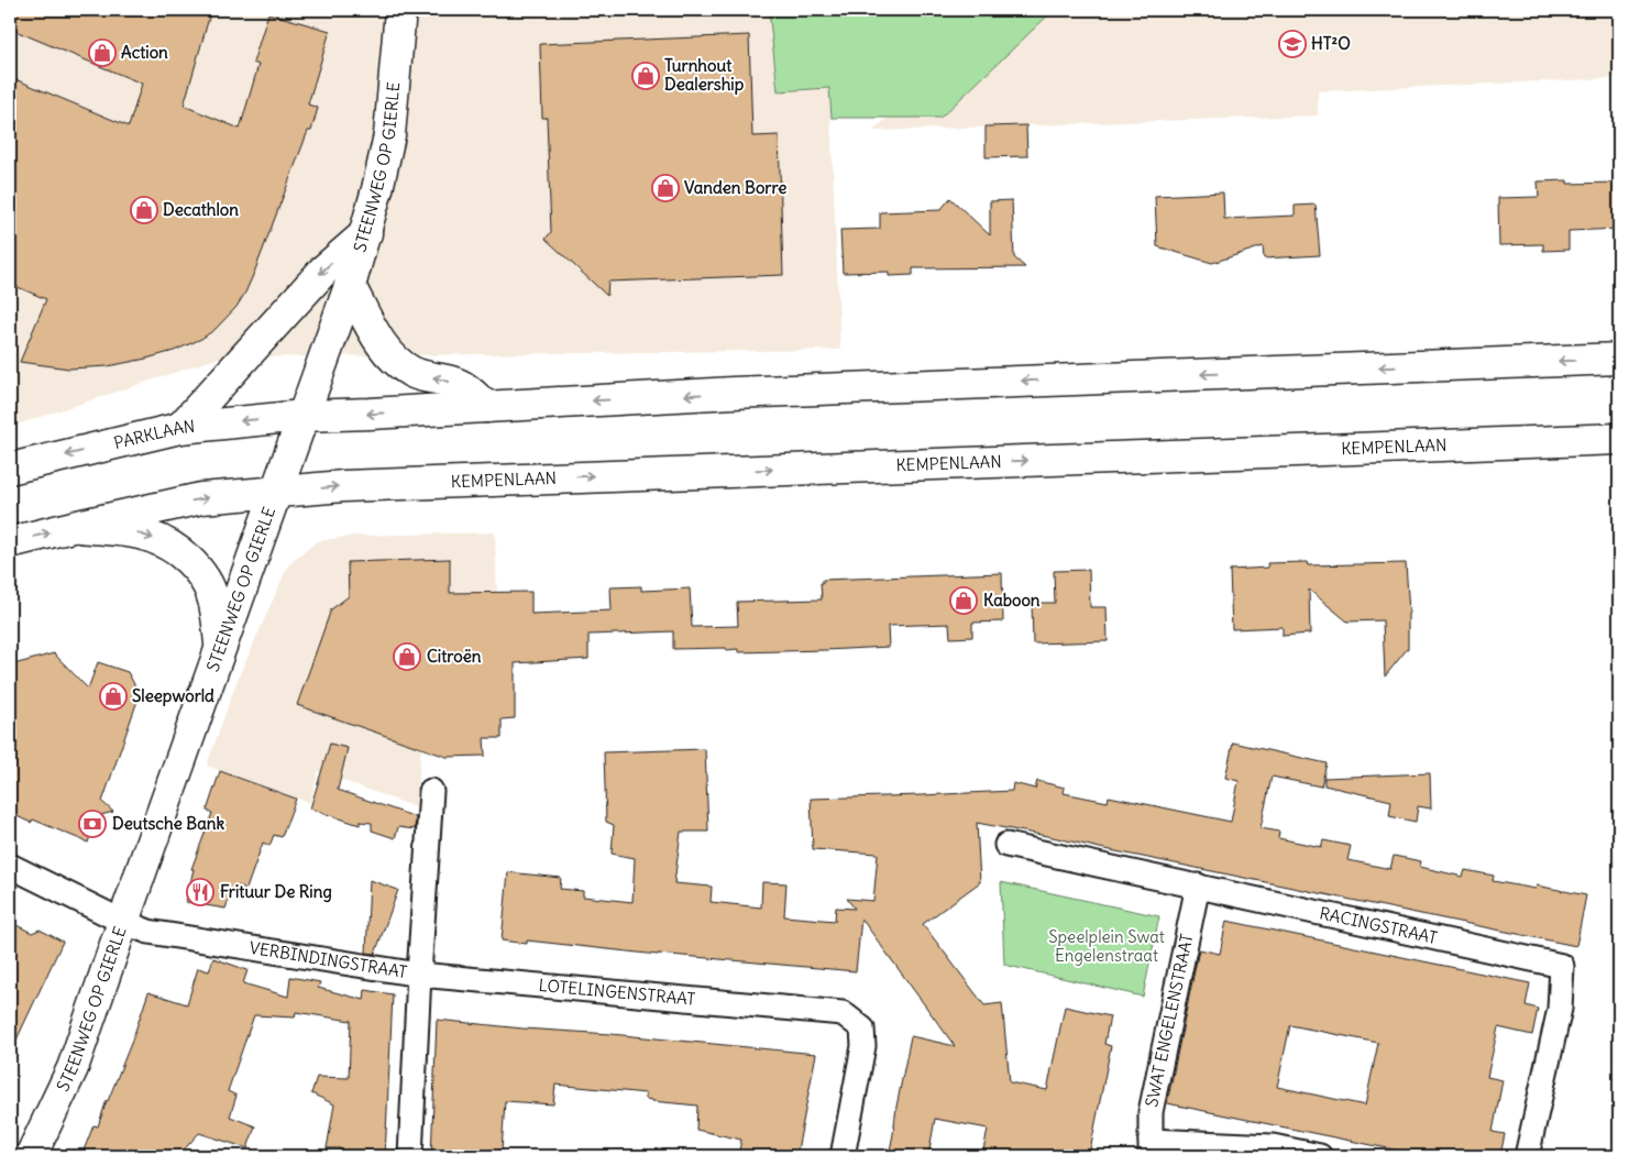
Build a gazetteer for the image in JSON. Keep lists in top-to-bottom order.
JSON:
{
  "streets": {
    "main road": ["STEENWEG OP GIERLE", "PARKLAAN", "KEMPENLAAN"],
    "street": [
      "RACINGSTRAAT",
      "VERBINDINGSTRAAT",
      "LOTELINGENSTRAAT",
      "SWAT ENGELENSTRAAT"
    ]
  },
  "crossings": [
    ["STEENWEG OP GIERLE", "PARKLAAN"],
    ["STEENWEG OP GIERLE", "KEMPENLAAN"],
    ["STEENWEG OP GIERLE", "VERBINDINGSTRAAT"],
    ["RACINGSTRAAT", "SWAT ENGELENSTRAAT"],
    ["VERBINDINGSTRAAT", "LOTELINGENSTRAAT"]
  ],
  "parks": ["Speelplein Swat Engelenstraat"],
  "places": {
    "school or university": ["HT²O"],
    "shop": [
      "Action",
      "Turnhout Dealership",
      "Vanden Borre",
      "Decathlon",
      "Kaboon",
      "Citroën",
      "Sleepworld"
    ],
    "bank": ["Deutsche Bank"],
    "restaurant": ["Frituur De Ring"]
  }
}
